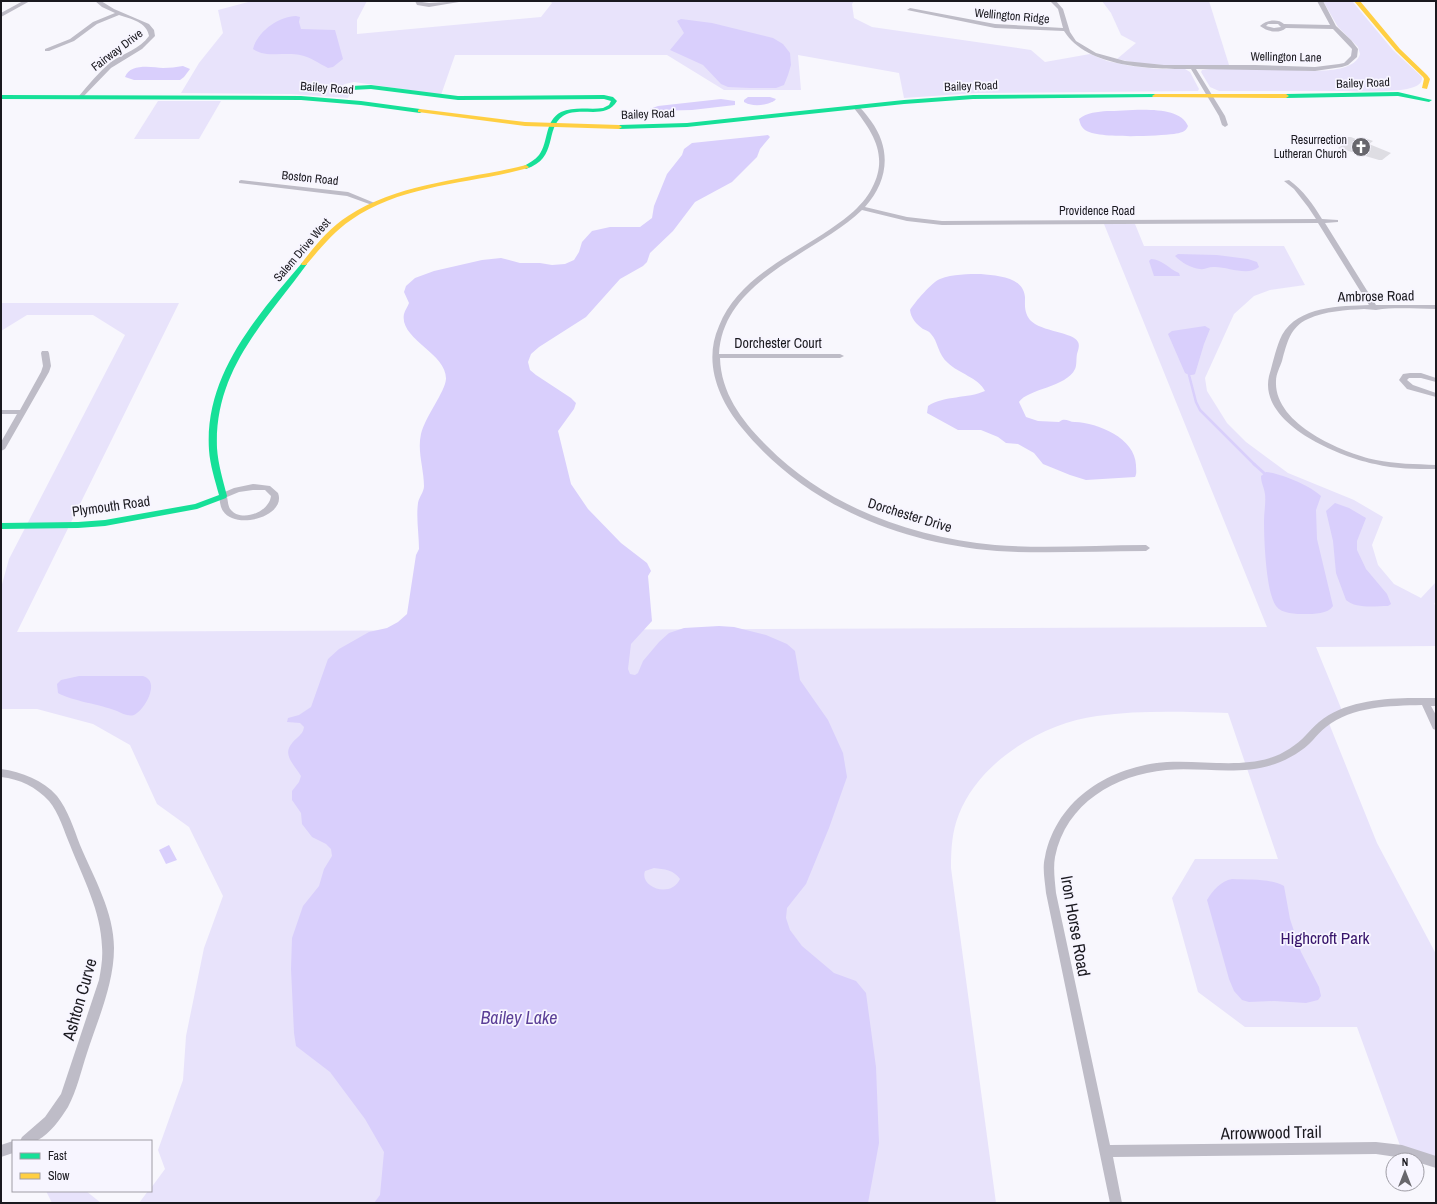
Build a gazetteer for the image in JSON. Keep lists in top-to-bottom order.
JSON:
{
  "streets": {
    "main road": ["Bailey Road", "Salem Drive West", "Plymouth Road"],
    "street": [
      "Wellington Ridge",
      "Fairway Drive",
      "Wellington Lane",
      "Boston Road",
      "Providence Road",
      "Ambrose Road",
      "Dorchester Court",
      "Dorchester Drive",
      "Iron Horse Road",
      "Ashton Curve",
      "Arrowwood Trail"
    ]
  },
  "crossings": [
    ["Wellington Ridge", "Wellington Lane"],
    ["Fairway Drive", "Bailey Road"],
    ["Bailey Road", "Salem Drive West"],
    ["Bailey Road", "Dorchester Drive"],
    ["Boston Road", "Salem Drive West"],
    ["Providence Road", "Dorchester Drive"],
    ["Salem Drive West", "Plymouth Road"],
    ["Dorchester Court", "Dorchester Drive"],
    ["Iron Horse Road", "Arrowwood Trail"]
  ],
  "water": ["Bailey Lake"],
  "parks": ["Highcroft Park"],
  "places": {
    "church": ["Resurrection Lutheran Church"]
  },
  "legend": ["Fast", "Slow"],
  "north": "top"
}
